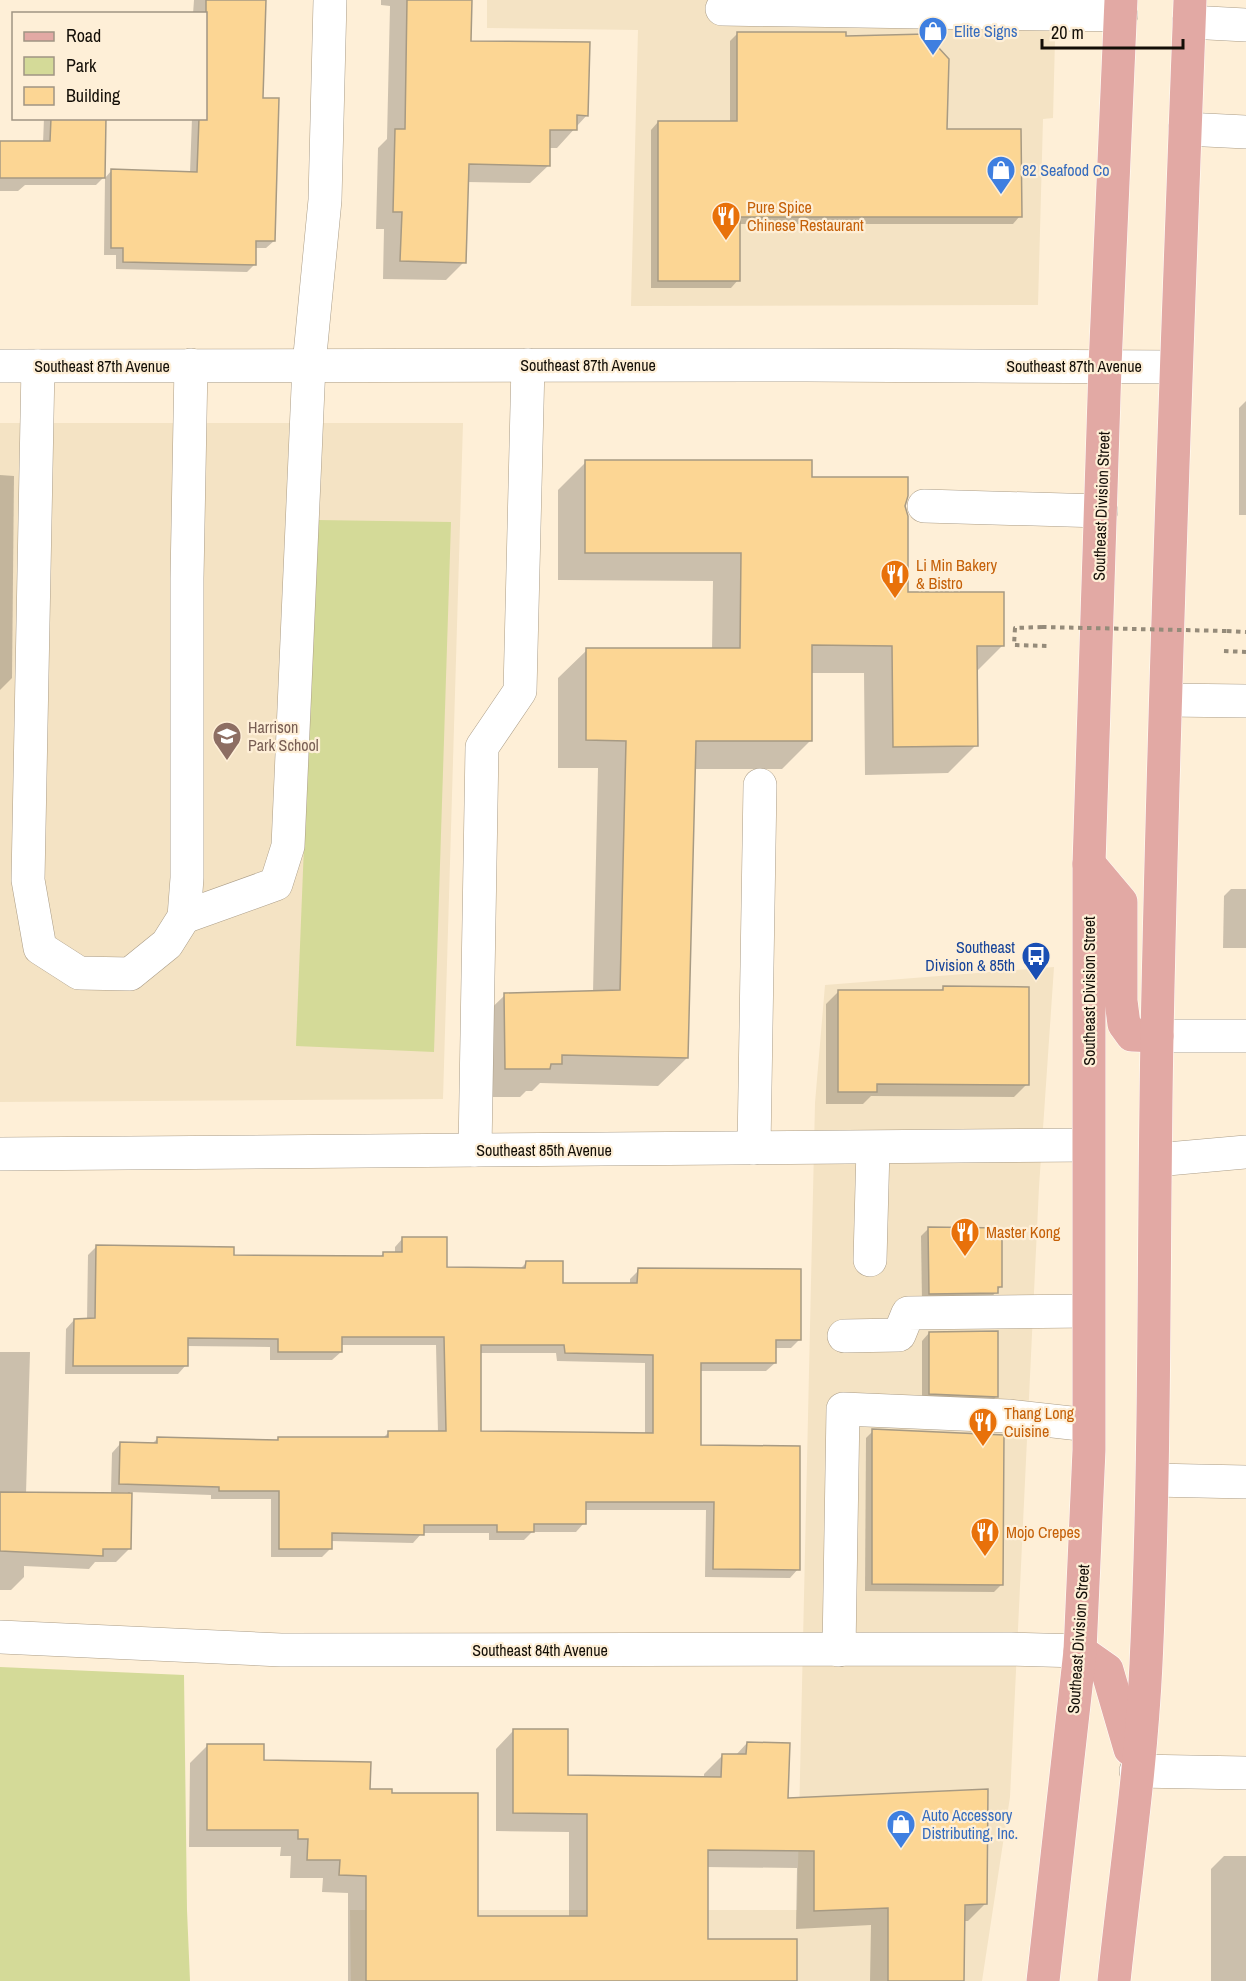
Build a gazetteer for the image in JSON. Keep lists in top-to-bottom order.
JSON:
{
  "streets": {
    "main road": ["Southeast Division Street"],
    "street": ["Southeast 87th Avenue", "Southeast 85th Avenue", "Southeast 84th Avenue"]
  },
  "crossings": [
    ["Southeast 87th Avenue", "Southeast Division Street"],
    ["Southeast Division Street", "Southeast 85th Avenue"],
    ["Southeast Division Street", "Southeast 84th Avenue"]
  ],
  "places": {
    "shop": ["Elite Signs", "82 Seafood Co", "Auto Accessory Distributing, Inc."],
    "restaurant": [
      "Pure Spice Chinese Restaurant",
      "Li Min Bakery & Bistro",
      "Master Kong",
      "Thang Long Cuisine",
      "Mojo Crepes"
    ],
    "school or university": ["Harrison Park School"],
    "bus stop": ["Southeast Division & 85th"]
  },
  "legend": ["Road", "Park", "Building"],
  "scale_bar": "20 m"
}
